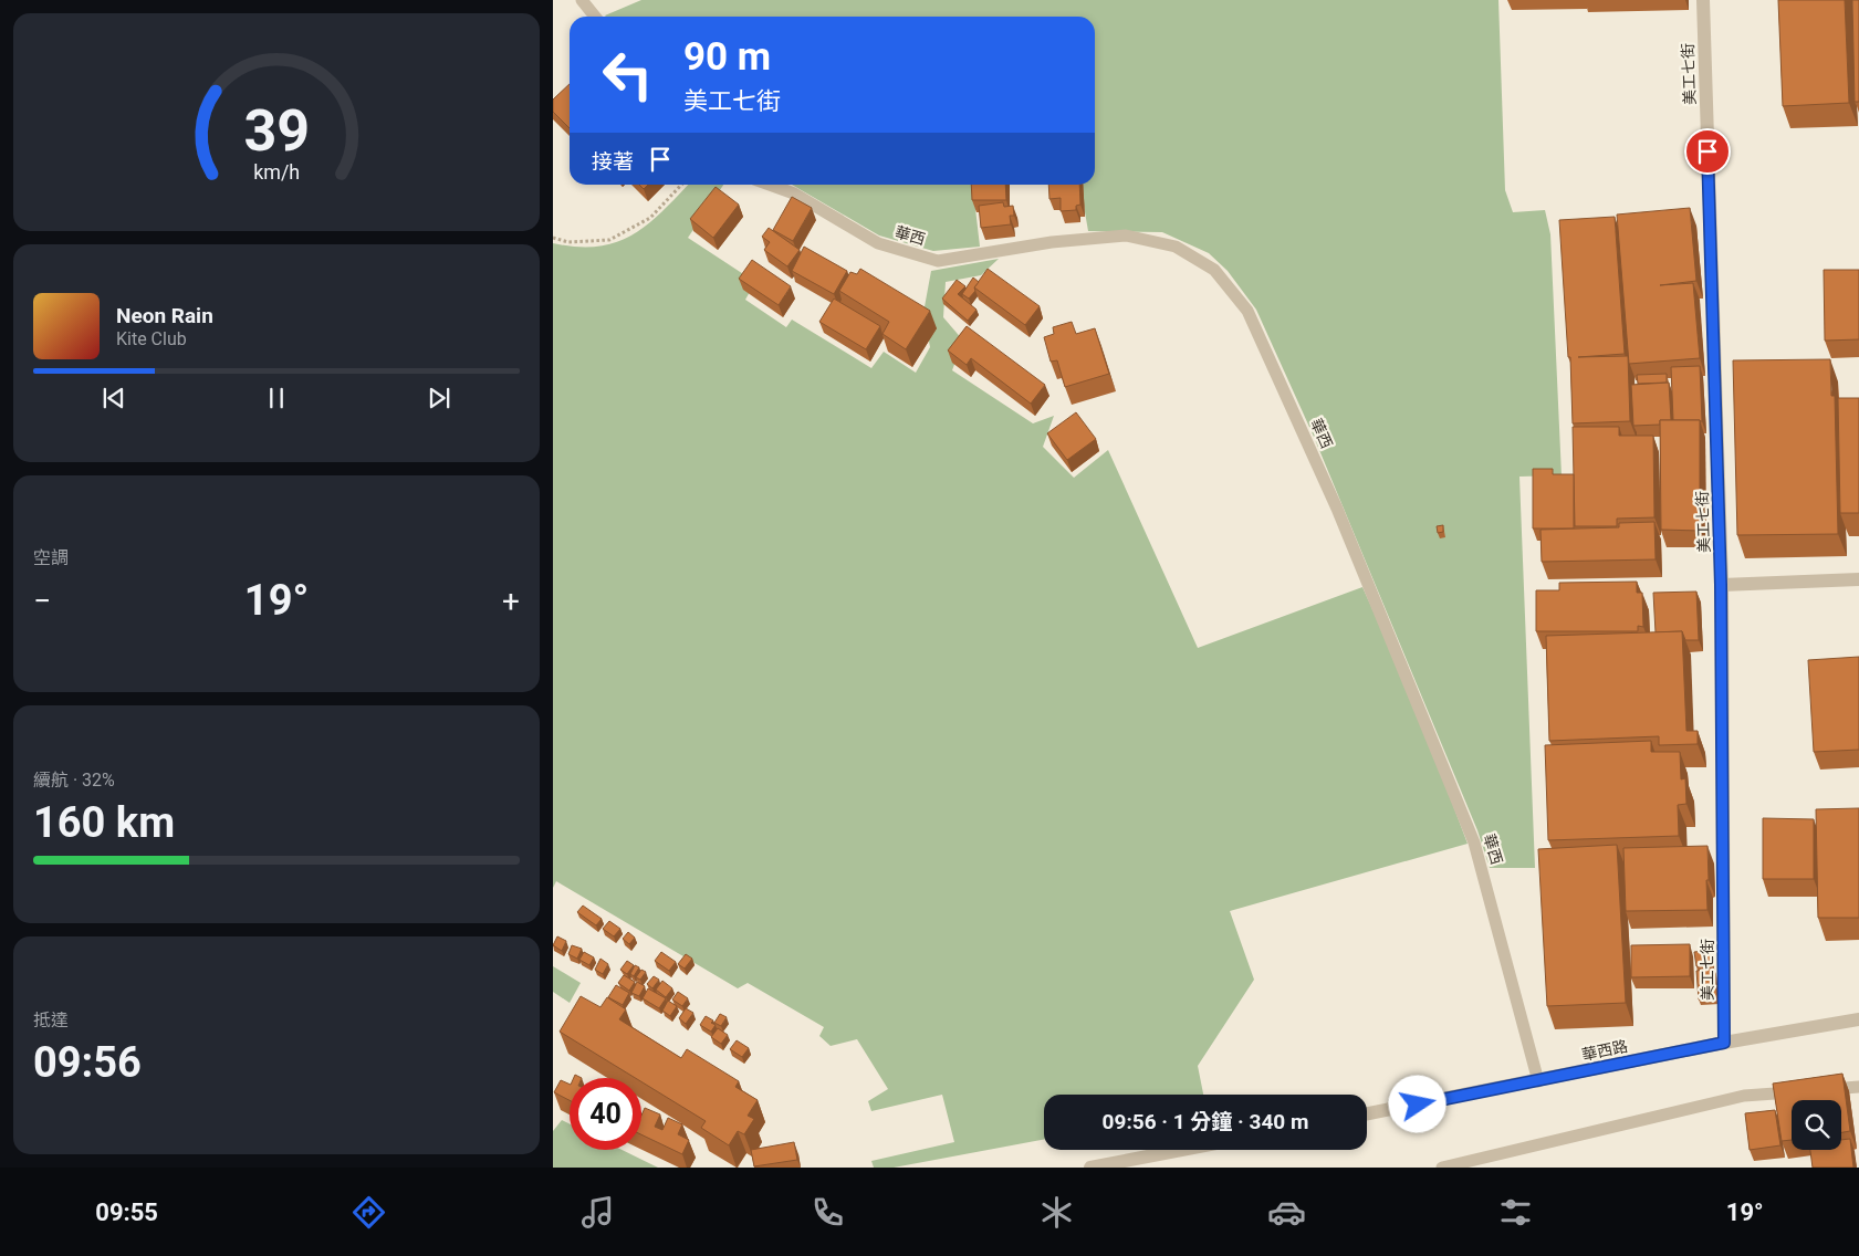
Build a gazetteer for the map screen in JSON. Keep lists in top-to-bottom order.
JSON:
{
  "streets": {
    "street": ["美工七街", "華西路"],
    "lane": ["華西"]
  },
  "crossings": [
    ["美工七街", "華西路"],
    ["華西", "華西路"]
  ],
  "page": {
    "turn": ["90 m", "美工七街"],
    "then": "接著",
    "song": ["Neon Rain", "Kite Club"],
    "tile": [
      "空調",
      ["續航 · 32%", "160 km"],
      ["抵達", "09:56"]
    ],
    "heat": ["−", "19°", "+"],
    "limit": "40",
    "trip": "09:56 · 1 分鐘 · 340 m",
    "tabs": ["09:55", "19°"],
    "gauge": ["39", "km/h"]
  }
}
